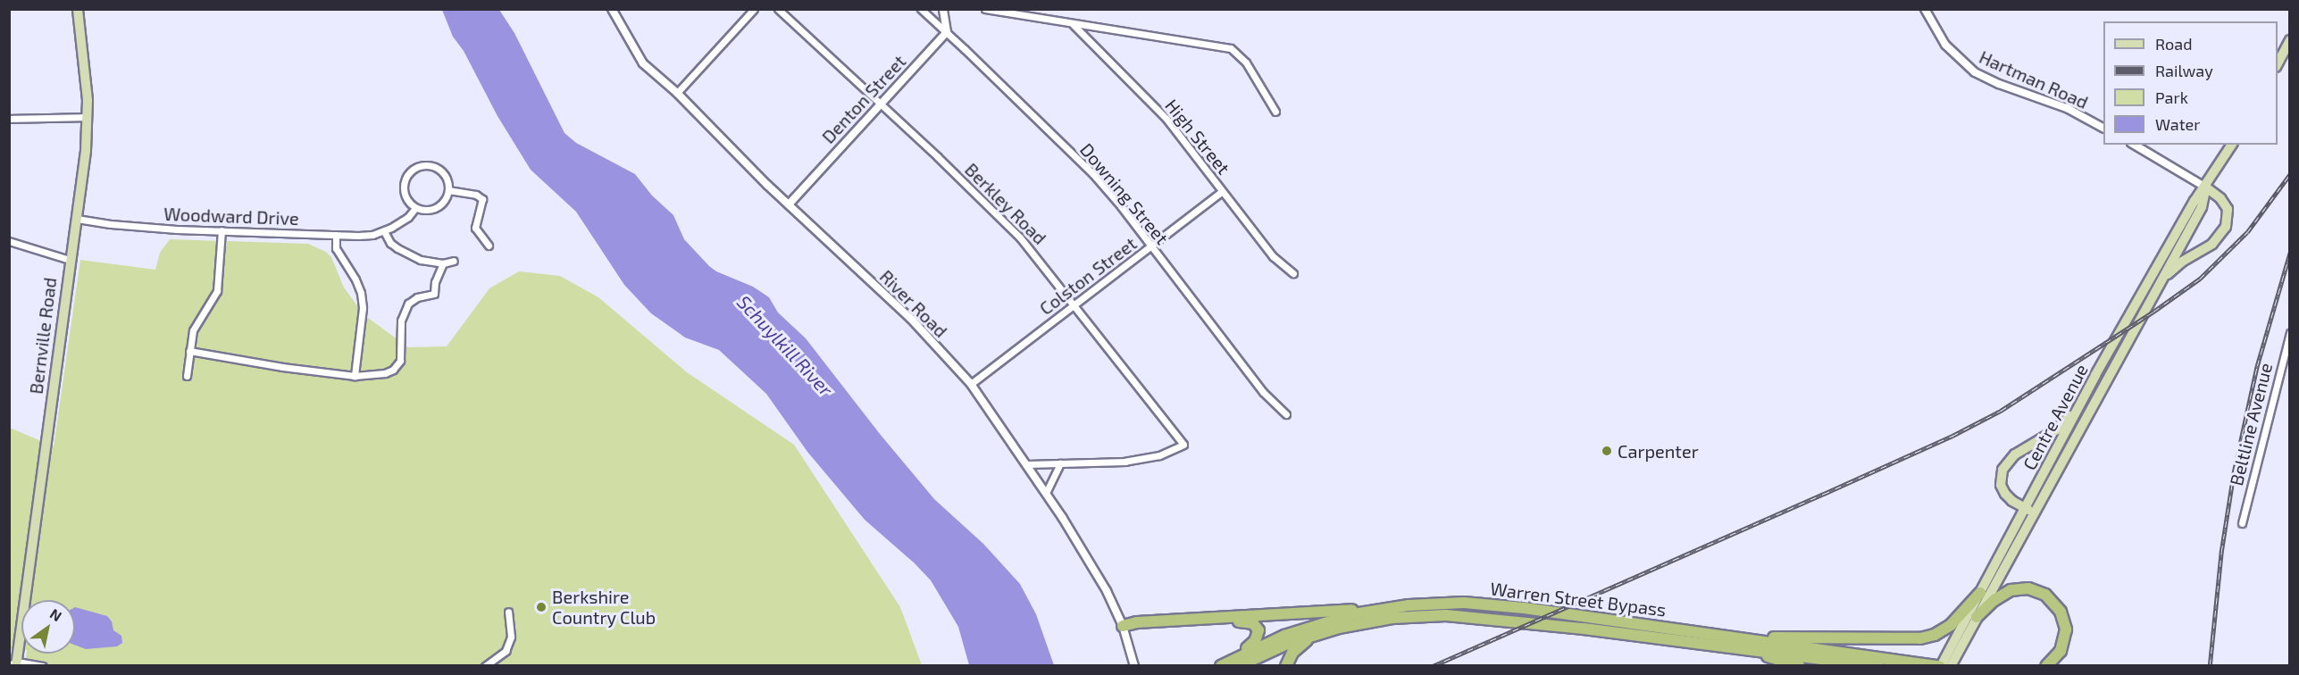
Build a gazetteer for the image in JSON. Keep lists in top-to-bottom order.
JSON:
{
  "streets": {
    "highway": ["Warren Street Bypass"],
    "main road": ["Bernville Road", "Centre Avenue"],
    "street": [
      "Hartman Road",
      "Denton Street",
      "High Street",
      "Downing Street",
      "Berkley Road",
      "Woodward Drive",
      "Colston Street",
      "River Road",
      "Beltline Avenue"
    ]
  },
  "crossings": [
    ["Denton Street", "Downing Street"],
    ["Denton Street", "Berkley Road"],
    ["Denton Street", "River Road"],
    ["High Street", "Colston Street"],
    ["Downing Street", "Colston Street"],
    ["Berkley Road", "Colston Street"],
    ["Woodward Drive", "Bernville Road"],
    ["Colston Street", "River Road"],
    ["Centre Avenue", "Warren Street Bypass"]
  ],
  "water": ["Schuylkill River"],
  "places": ["Carpenter", "Berkshire Country Club"],
  "legend": [
    "Road",
    "Railway",
    "Park",
    "Water"
  ],
  "north": "top right"
}
